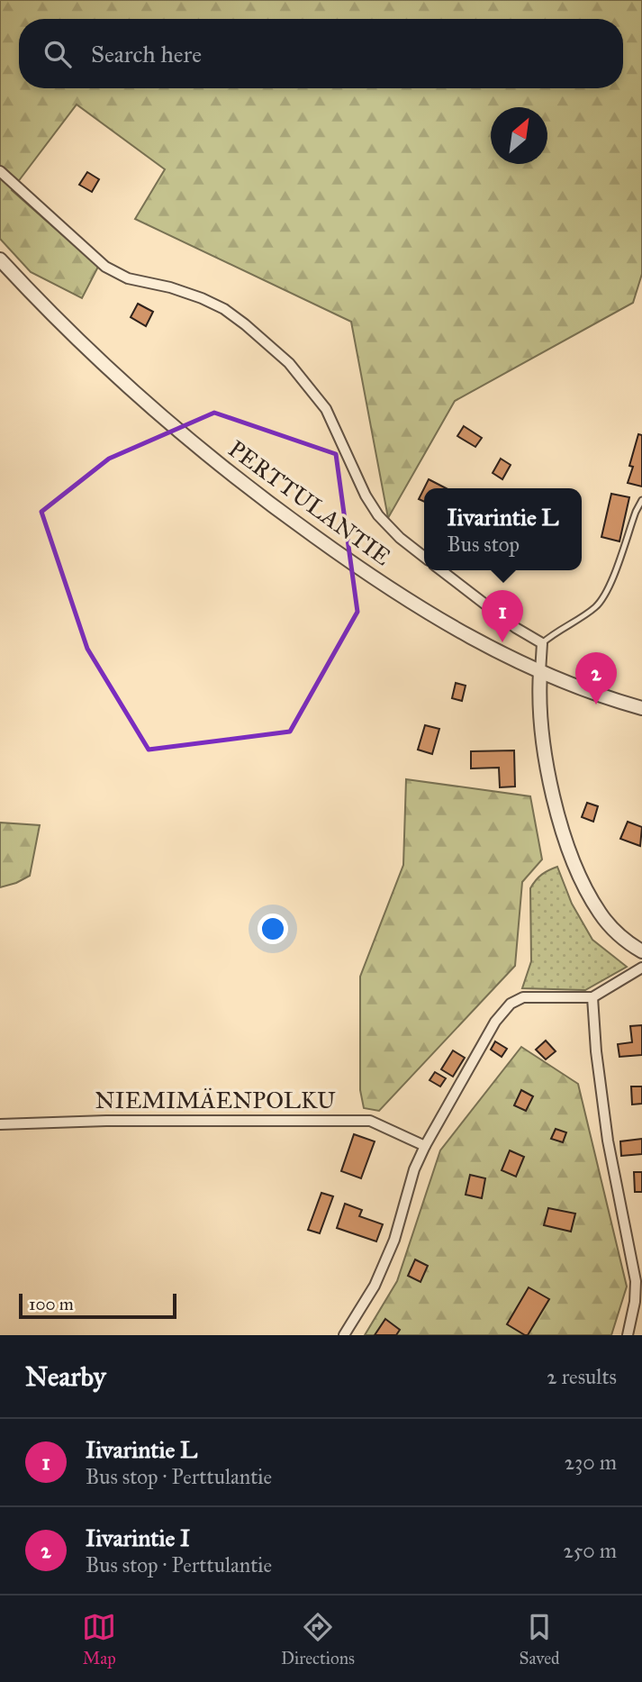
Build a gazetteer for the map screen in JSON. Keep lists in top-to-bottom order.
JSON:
{
  "streets": {
    "street": ["PERTTULANTIE", "NIEMIMÄENPOLKU"]
  },
  "scale_bar": "100 m",
  "north": "top right",
  "page": {
    "search": "Search here",
    "popup": ["Iivarintie L", "Bus stop"],
    "pins": ["1", "2"],
    "scale": "100 m",
    "heading": ["Nearby", "2 results"],
    "list": [
      {
        "mark": "1",
        "name": "Iivarintie L",
        "note": "Bus stop · Perttulantie",
        "value": "230 m"
      },
      {
        "mark": "2",
        "name": "Iivarintie I",
        "note": "Bus stop · Perttulantie",
        "value": "250 m"
      }
    ],
    "nav": ["Map", "Directions", "Saved"]
  }
}
